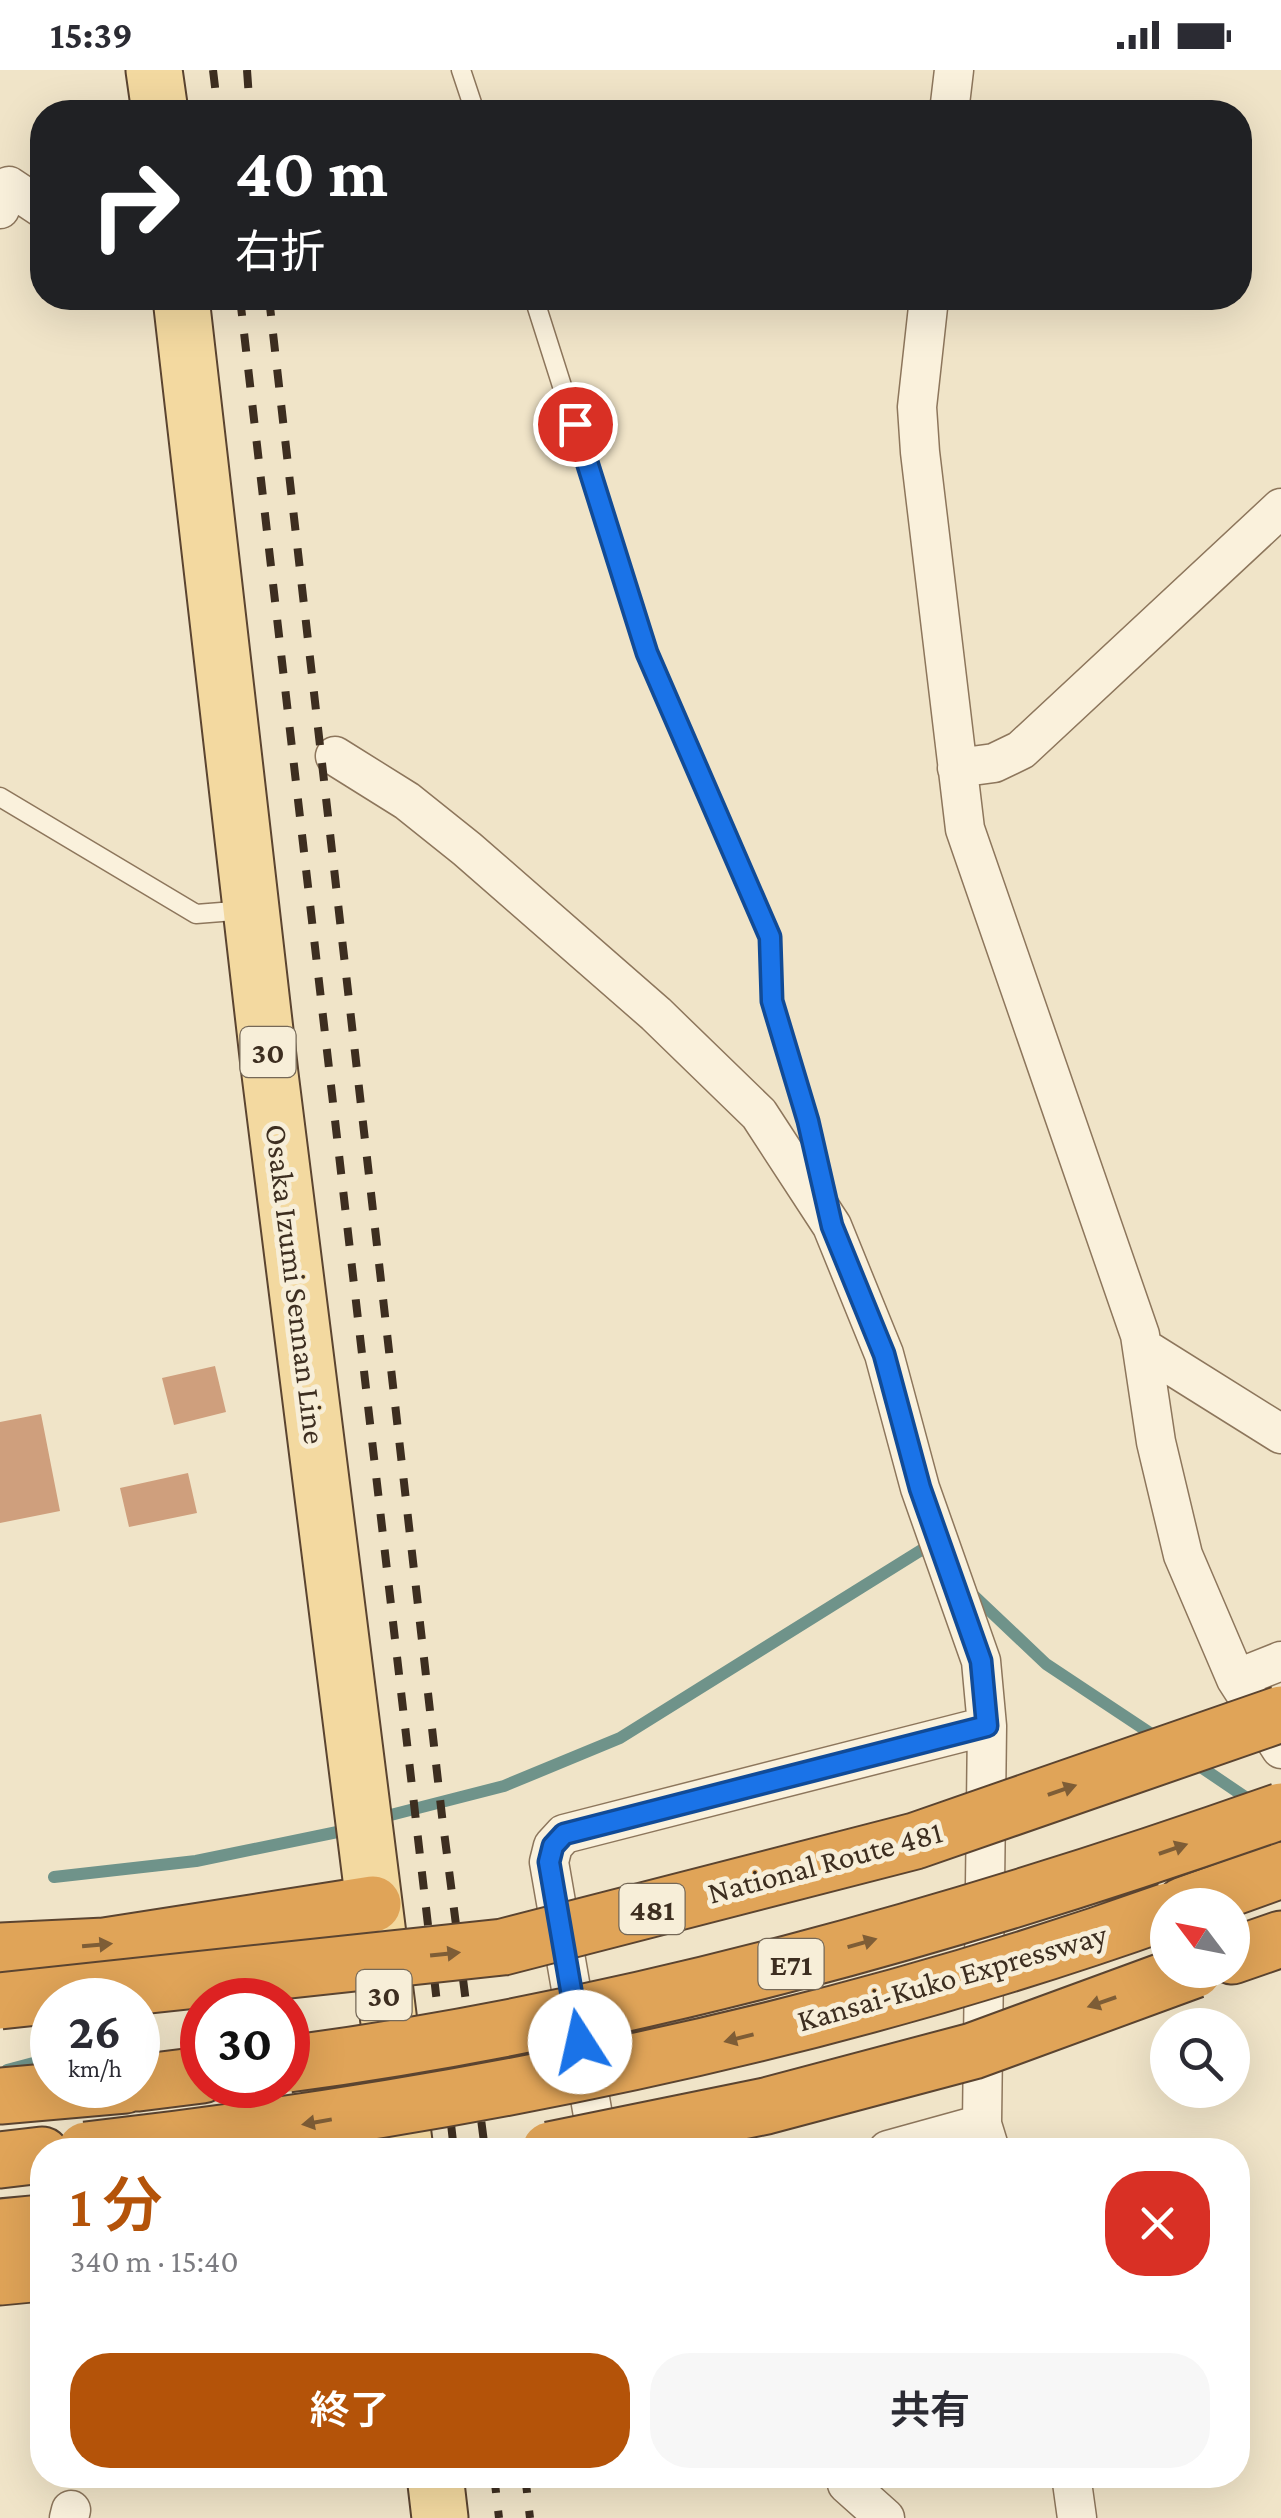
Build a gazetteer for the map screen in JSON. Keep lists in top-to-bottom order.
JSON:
{
  "streets": {
    "highway": [
      "National Route 481",
      "481",
      "E71",
      "Kansai-Kuko Expressway"
    ],
    "main road": ["30", "Osaka Izumi Sennan Line"]
  },
  "north": "top left",
  "page": {
    "status": "15:39",
    "turn": ["40 m", "右折"],
    "speed": "26 km/h",
    "limit": "30",
    "heading": ["1 分", "340 m · 15:40"],
    "buttons": ["終了", "共有"]
  }
}
